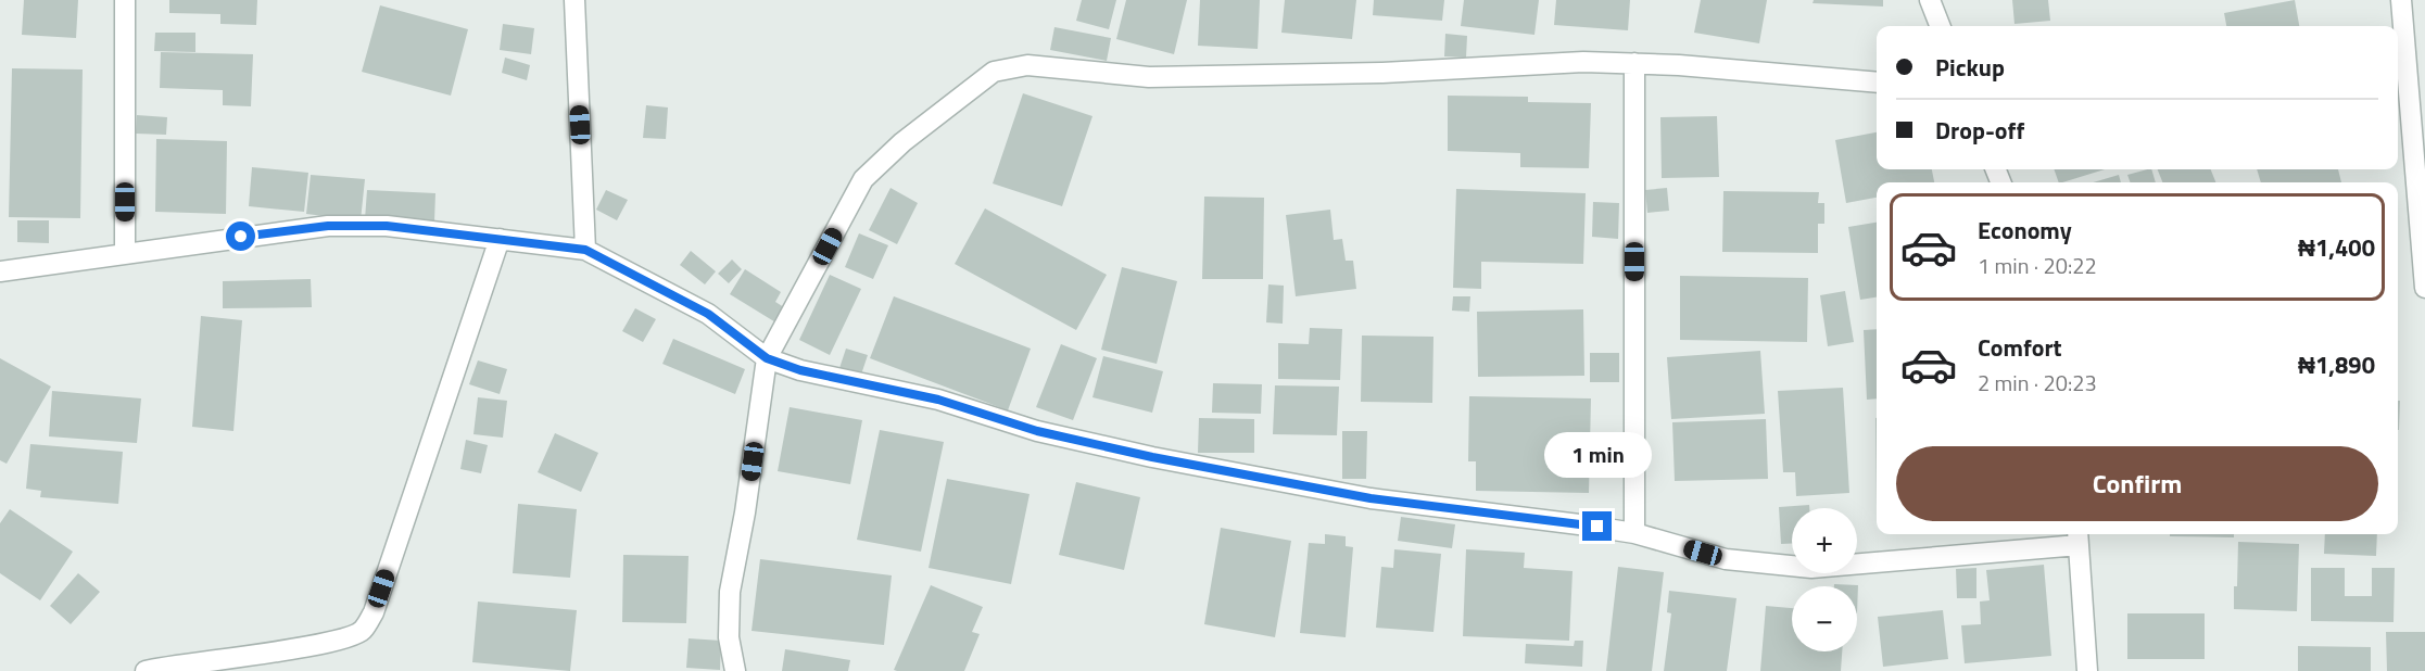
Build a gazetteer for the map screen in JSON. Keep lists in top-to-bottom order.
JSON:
{
  "page": {
    "banner": ["Pickup", "Drop-off"],
    "list": [
      {
        "name": "Economy",
        "note": "1 min · 20:22",
        "value": "₦1,400"
      },
      {
        "name": "Comfort",
        "note": "2 min · 20:23",
        "value": "₦1,890"
      }
    ],
    "bubble": "1 min",
    "buttons": "Confirm",
    "map_buttons": ["+", "−"]
  }
}
